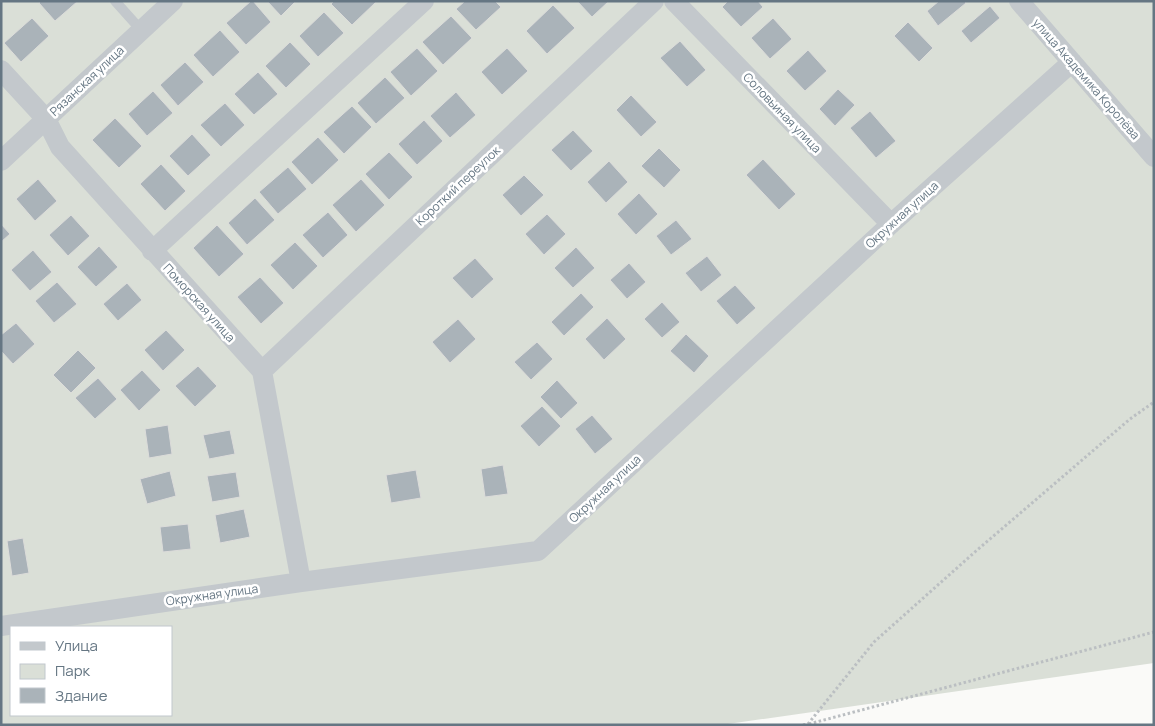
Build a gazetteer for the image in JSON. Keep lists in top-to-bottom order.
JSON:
{
  "streets": {
    "street": [
      "улица Академика Королёва",
      "Рязанская улица",
      "Соловьиная улица",
      "Короткий переулок",
      "Окружная улица",
      "Поморская улица"
    ]
  },
  "crossings": [
    ["улица Академика Королёва", "Окружная улица"],
    ["Рязанская улица", "Поморская улица"],
    ["Соловьиная улица", "Окружная улица"],
    ["Короткий переулок", "Поморская улица"]
  ],
  "legend": ["Улица", "Парк", "Здание"]
}
